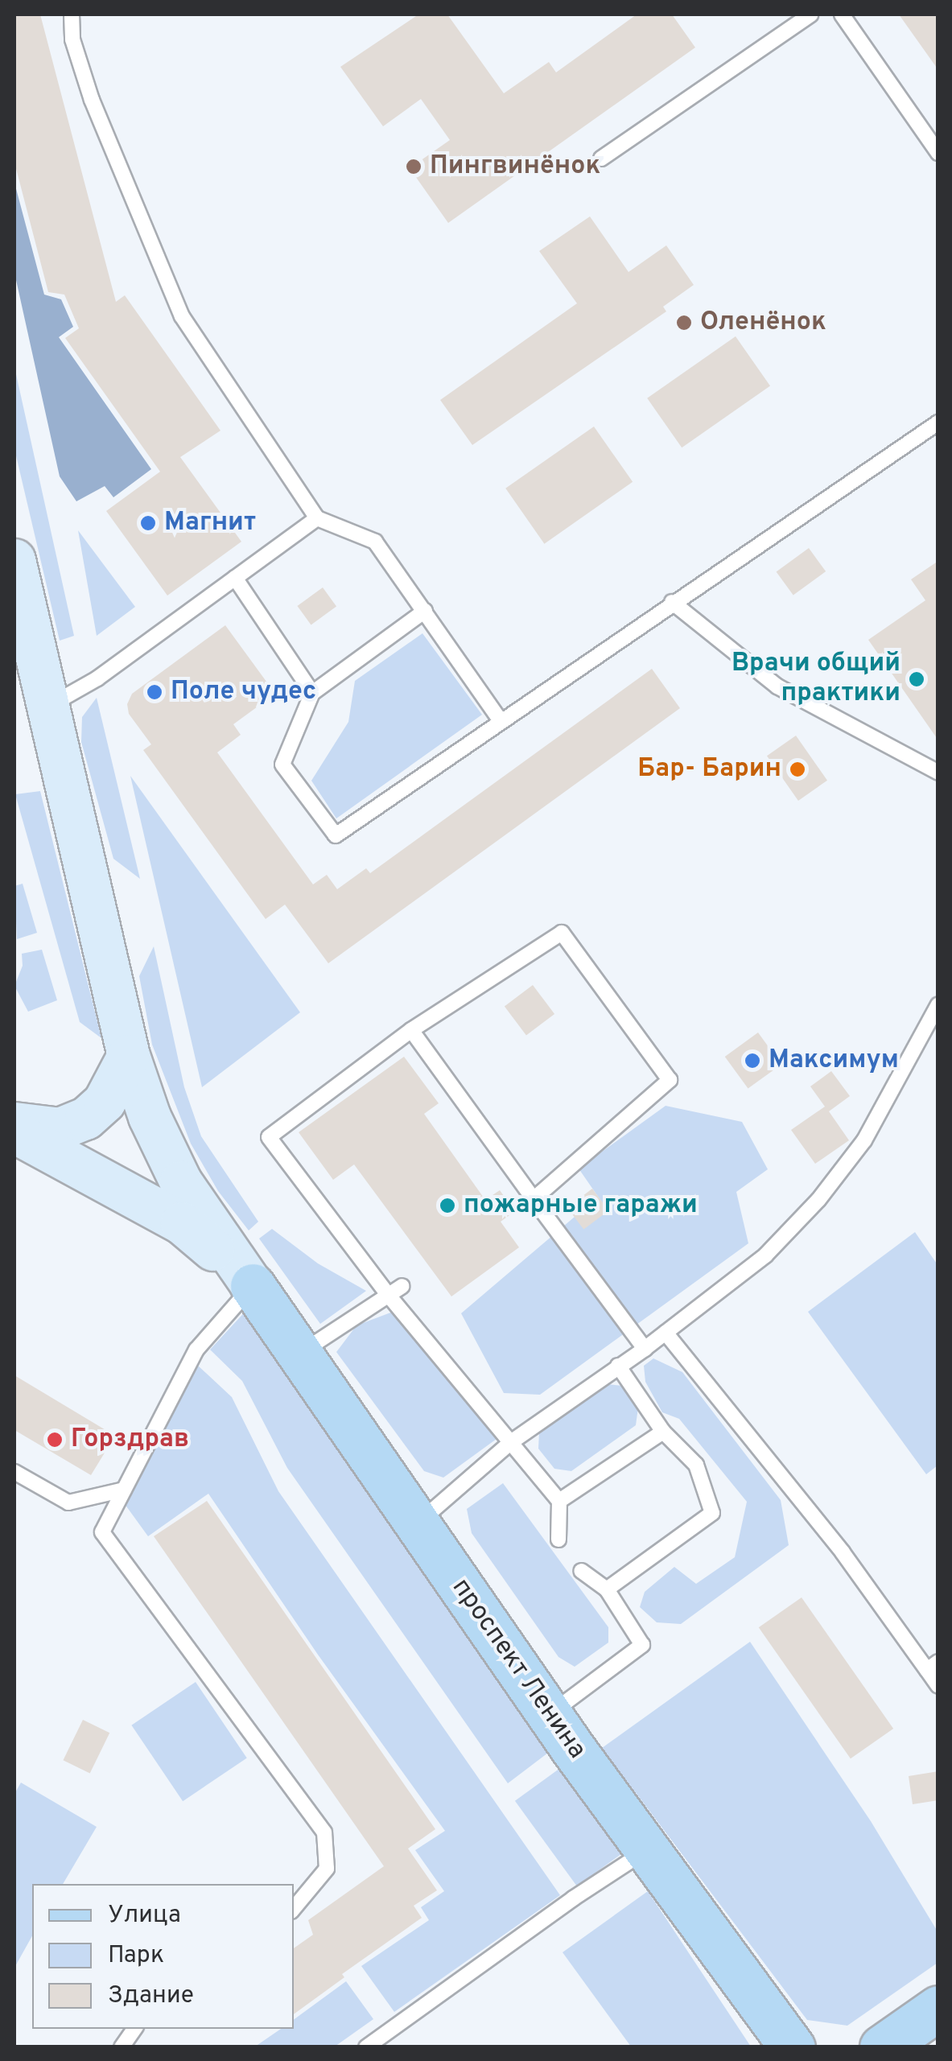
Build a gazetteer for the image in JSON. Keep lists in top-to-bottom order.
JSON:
{
  "streets": {
    "main road": ["проспект Ленина"]
  },
  "places": [
    "Пингвинёнок",
    "Оленёнок",
    "Магнит",
    "Врачи общий практики",
    "Поле чудес",
    "Бар- Барин",
    "Максимум",
    "пожарные гаражи",
    "Горздрав"
  ],
  "legend": ["Улица", "Парк", "Здание"]
}
